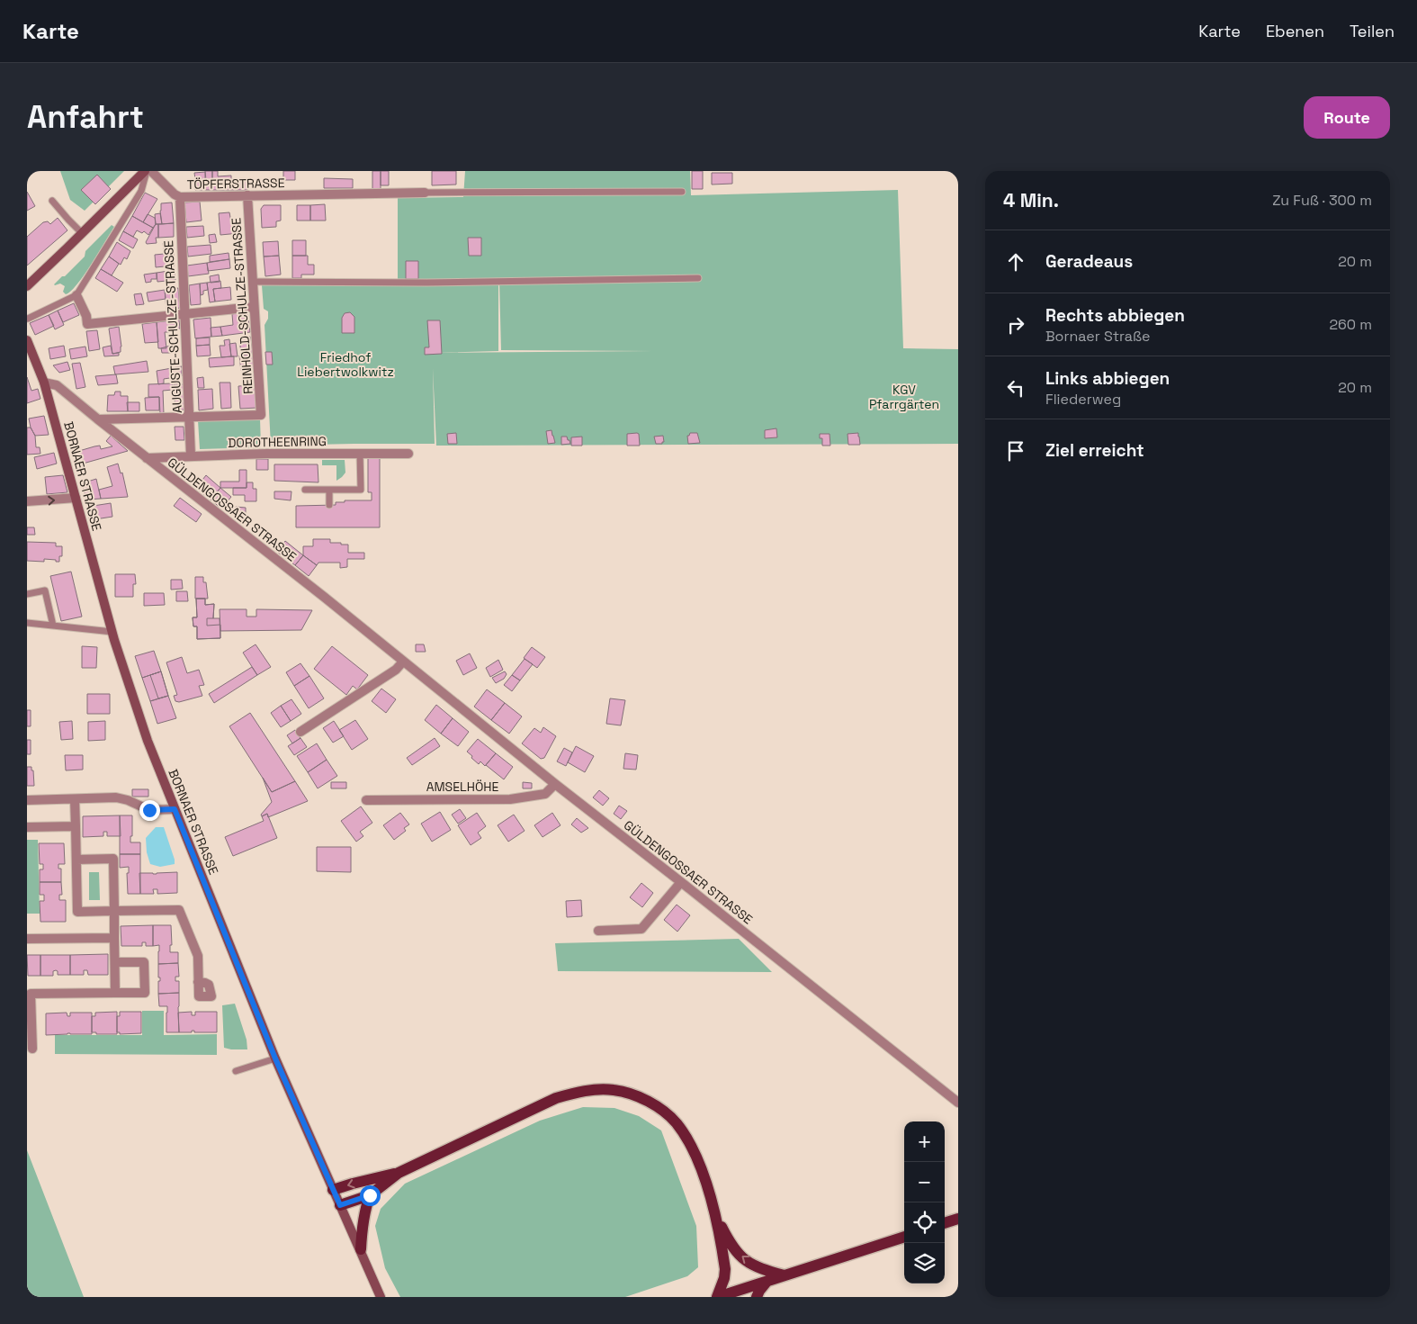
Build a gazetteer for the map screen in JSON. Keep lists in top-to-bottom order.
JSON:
{
  "streets": {
    "main road": ["BORNAER STRASSE"],
    "street": [
      "TÖPFERSTRASSE",
      "REINHOLD-SCHULZE-STRASSE",
      "AUGUSTE-SCHULZE-STRASSE",
      "DOROTHEENRING",
      "GÜLDENGOSSAER STRASSE",
      "AMSELHÖHE"
    ]
  },
  "crossings": [
    ["TÖPFERSTRASSE", "REINHOLD-SCHULZE-STRASSE"],
    ["TÖPFERSTRASSE", "AUGUSTE-SCHULZE-STRASSE"],
    ["REINHOLD-SCHULZE-STRASSE", "AUGUSTE-SCHULZE-STRASSE"],
    ["AUGUSTE-SCHULZE-STRASSE", "DOROTHEENRING"],
    ["DOROTHEENRING", "GÜLDENGOSSAER STRASSE"],
    ["BORNAER STRASSE", "GÜLDENGOSSAER STRASSE"],
    ["GÜLDENGOSSAER STRASSE", "AMSELHÖHE"]
  ],
  "parks": ["Friedhof Liebertwolkwitz", "KGV Pfarrgärten"],
  "page": {
    "header": "Karte",
    "nav": ["Karte", "Ebenen", "Teilen"],
    "buttons": "Route",
    "title": "Anfahrt",
    "heading": ["4 Min.", "Zu Fuß · 300 m"],
    "list": [
      ["Geradeaus", "20 m"],
      ["Rechts abbiegen", "Bornaer Straße", "260 m"],
      ["Links abbiegen", "Fliederweg", "20 m"],
      "Ziel erreicht"
    ],
    "map_buttons": ["+", "−"]
  }
}
